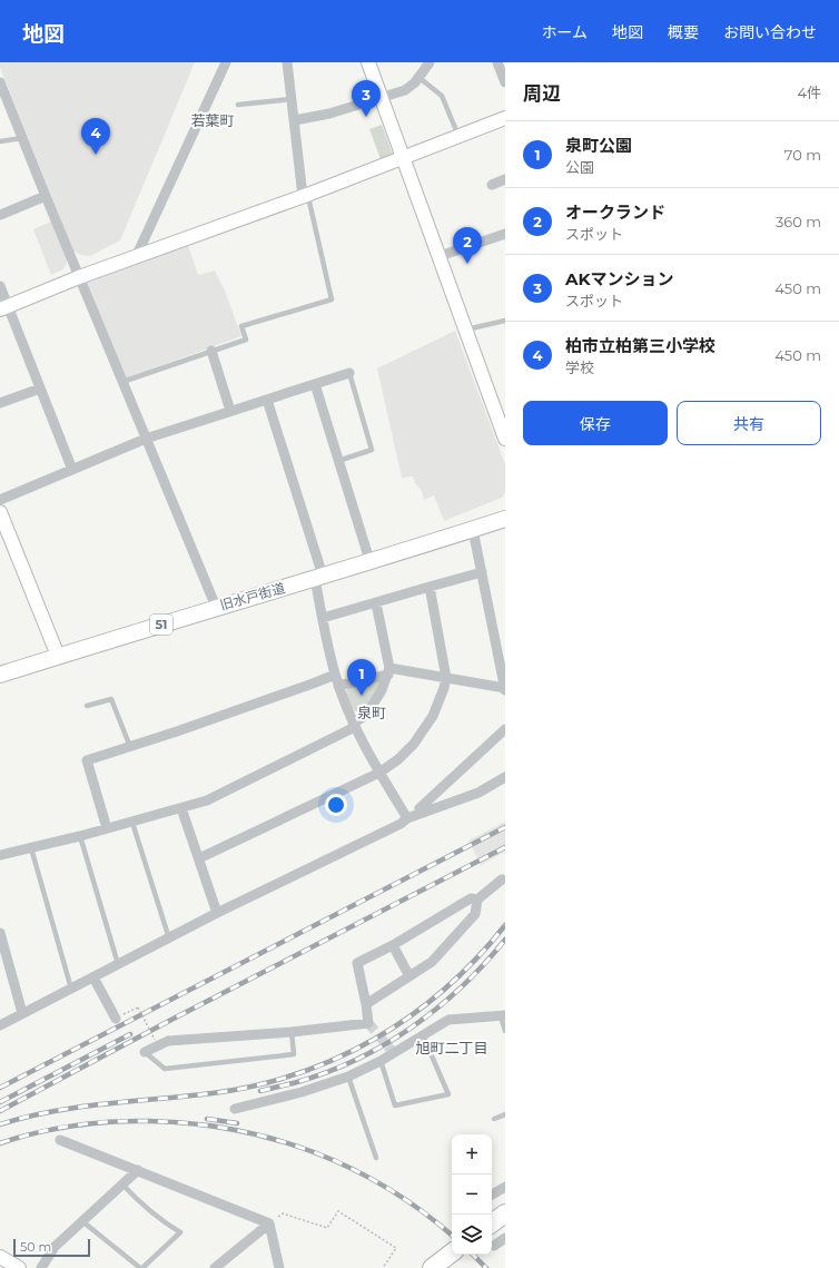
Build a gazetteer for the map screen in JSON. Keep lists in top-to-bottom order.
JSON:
{
  "streets": {
    "main road": ["旧水戸街道", "51"]
  },
  "districts": ["若葉町", "泉町", "旭町二丁目"],
  "scale_bar": "50 m",
  "page": {
    "header": "地図",
    "nav": [
      "ホーム",
      "地図",
      "概要",
      "お問い合わせ"
    ],
    "heading": ["周辺", "4件"],
    "pins": [
      "3",
      "4",
      "2",
      "1"
    ],
    "list": [
      {
        "mark": "1",
        "name": "泉町公園",
        "note": "公園",
        "value": "70 m"
      },
      {
        "mark": "2",
        "name": "オークランド",
        "note": "スポット",
        "value": "360 m"
      },
      {
        "mark": "3",
        "name": "AKマンション",
        "note": "スポット",
        "value": "450 m"
      },
      {
        "mark": "4",
        "name": "柏市立柏第三小学校",
        "note": "学校",
        "value": "450 m"
      }
    ],
    "buttons": ["保存", "共有"],
    "map_buttons": ["+", "−"],
    "scale": "50 m"
  }
}
